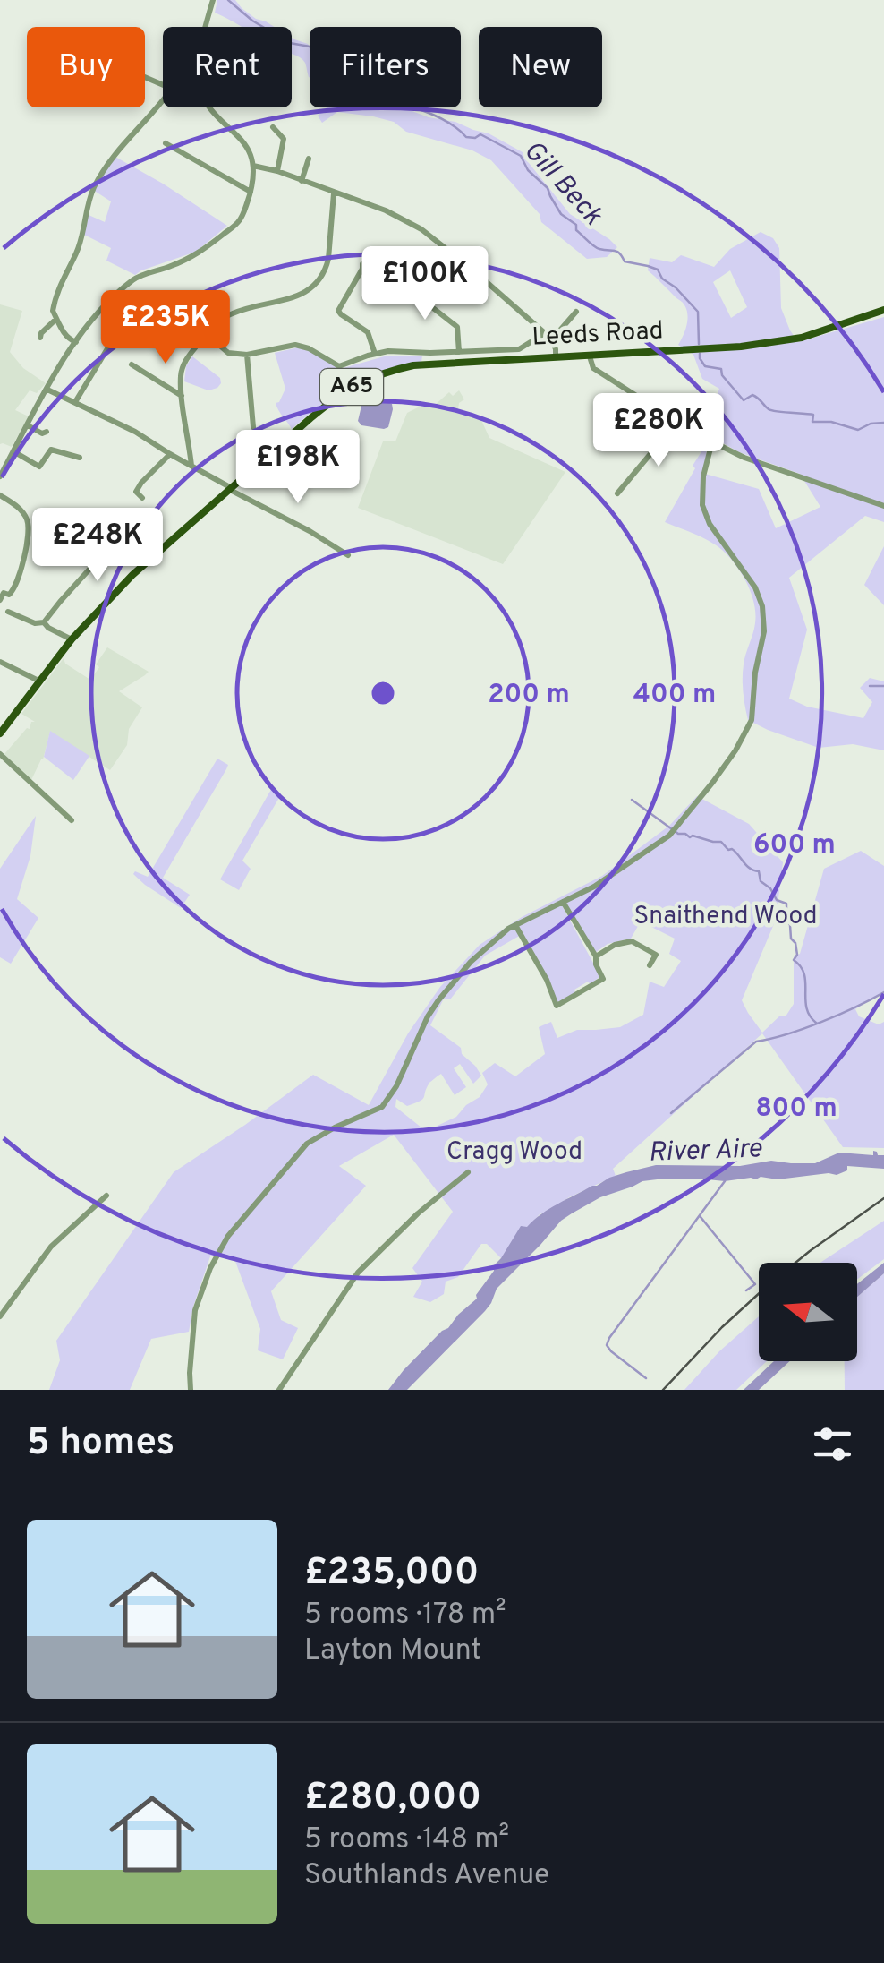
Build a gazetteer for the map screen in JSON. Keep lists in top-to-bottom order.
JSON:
{
  "streets": {
    "main road": ["Leeds Road", "A65"]
  },
  "water": ["Gill Beck", "River Aire"],
  "parks": ["Snaithend Wood", "Cragg Wood"],
  "north": "left",
  "page": {
    "chip": [
      "Buy",
      "Rent",
      "Filters",
      "New"
    ],
    "price": [
      "£100K",
      "£235K",
      "£280K",
      "£198K",
      "£248K"
    ],
    "heading": "5 homes",
    "list": [
      {
        "name": "£235,000",
        "note": "5 rooms · 178 m² · Layton Mount"
      },
      {
        "name": "£280,000",
        "note": "5 rooms · 148 m² · Southlands Avenue"
      }
    ]
  },
  "rings": [
    "200 m",
    "400 m",
    "600 m",
    "800 m"
  ]
}
